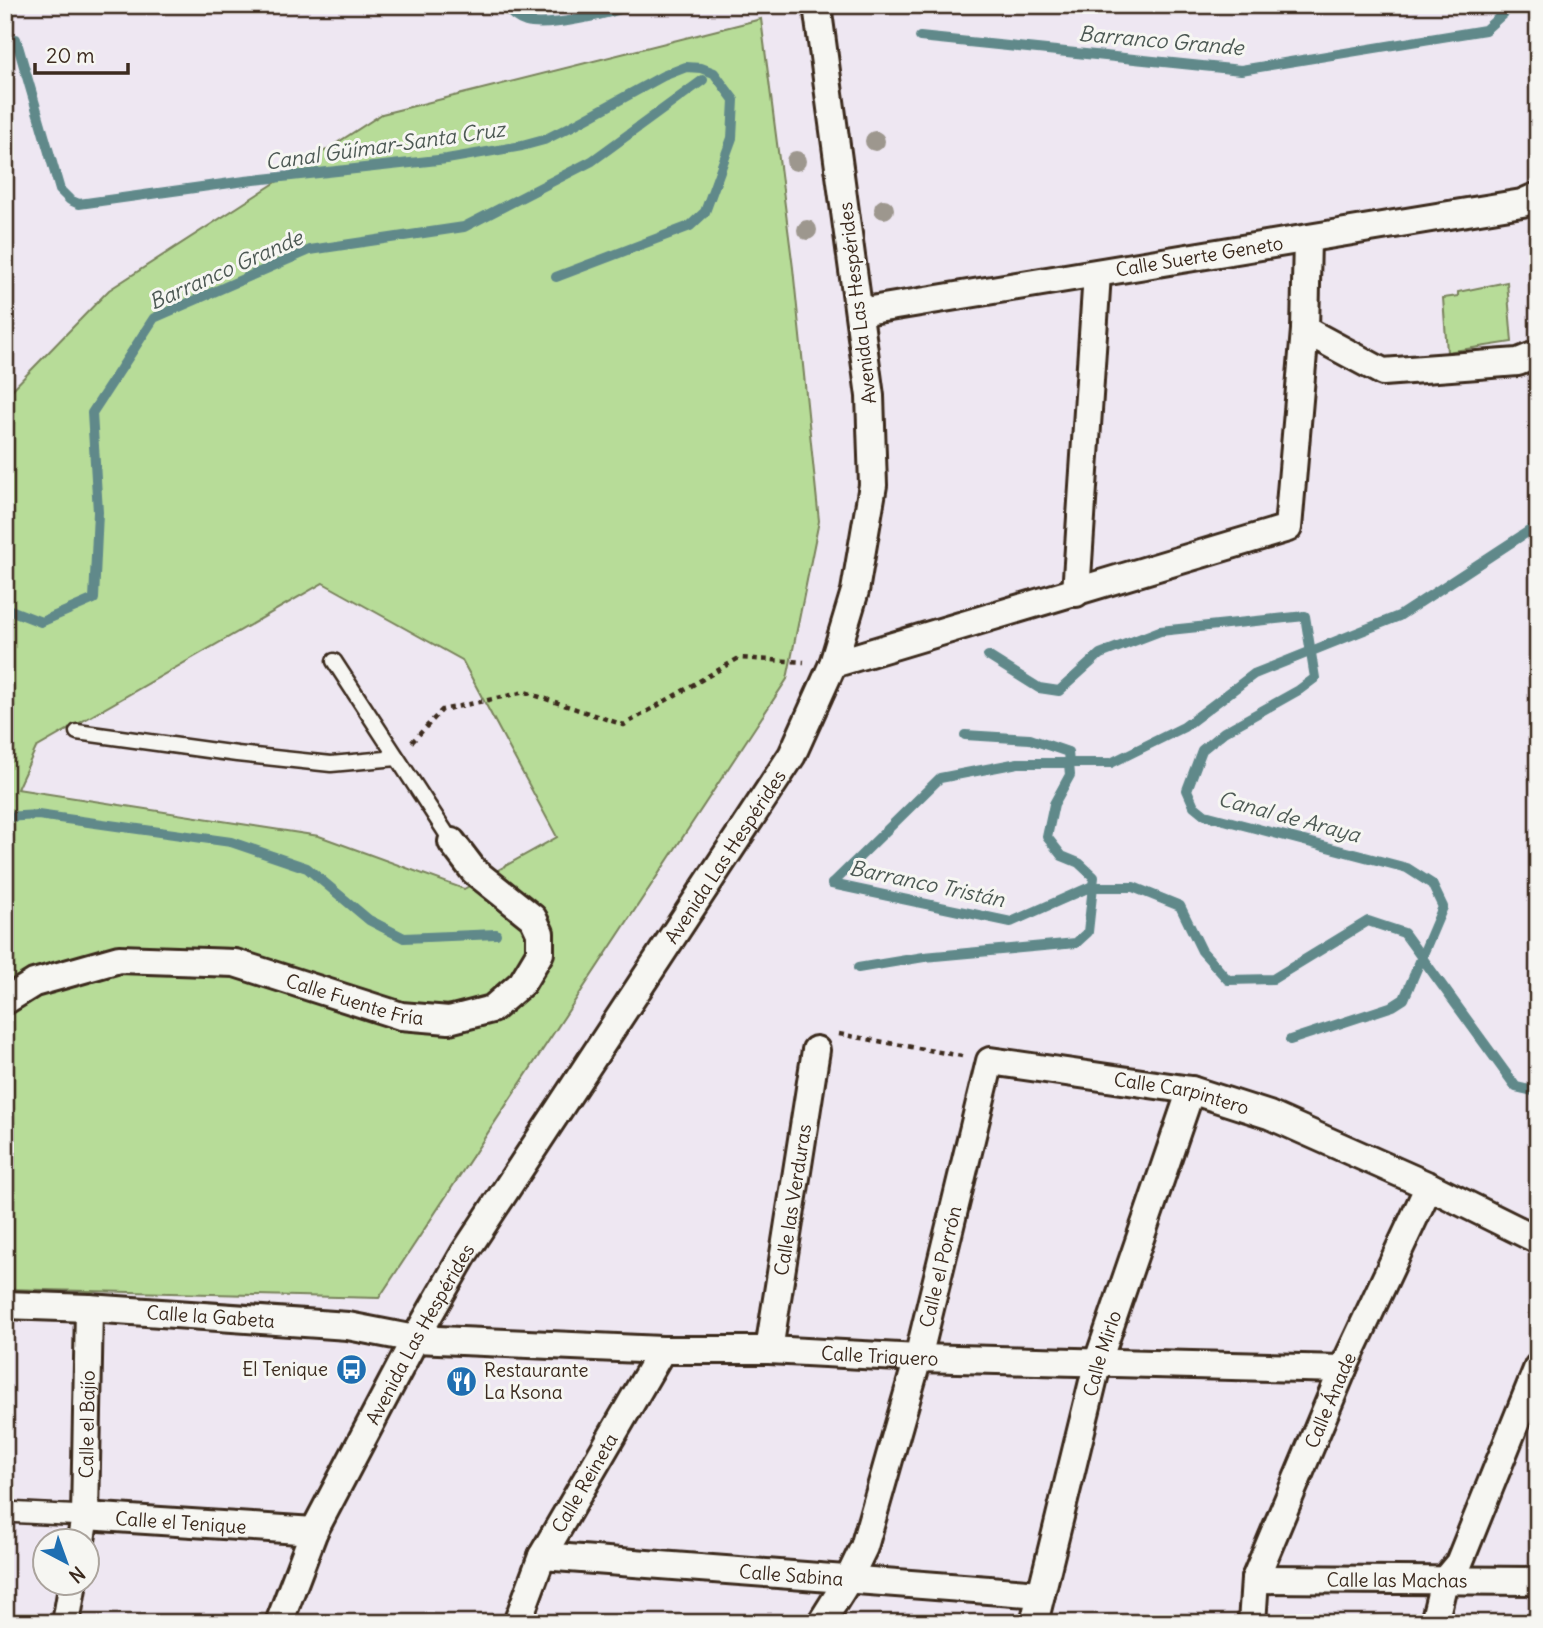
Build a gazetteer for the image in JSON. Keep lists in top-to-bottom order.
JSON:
{
  "streets": {
    "street": [
      "Calle Suerte Geneto",
      "Avenida Las Hespérides",
      "Calle Fuente Fría",
      "Calle Carpintero",
      "Calle las Verduras",
      "Calle el Porrón",
      "Calle la Gabeta",
      "Calle Mirlo",
      "Calle Triguero",
      "Calle Ánade",
      "Calle el Bajío",
      "Calle Reineta",
      "Calle el Tenique",
      "Calle Sabina",
      "Calle las Machas"
    ]
  },
  "crossings": [
    ["Calle Suerte Geneto", "Avenida Las Hespérides"],
    ["Avenida Las Hespérides", "Calle la Gabeta"],
    ["Avenida Las Hespérides", "Calle Triguero"],
    ["Avenida Las Hespérides", "Calle el Tenique"],
    ["Calle Carpintero", "Calle el Porrón"],
    ["Calle Carpintero", "Calle Mirlo"],
    ["Calle Carpintero", "Calle Ánade"],
    ["Calle las Verduras", "Calle Triguero"],
    ["Calle el Porrón", "Calle Triguero"],
    ["Calle el Porrón", "Calle Sabina"],
    ["Calle la Gabeta", "Calle Triguero"],
    ["Calle la Gabeta", "Calle el Bajío"],
    ["Calle Mirlo", "Calle Triguero"],
    ["Calle Mirlo", "Calle Sabina"],
    ["Calle Triguero", "Calle Ánade"],
    ["Calle Triguero", "Calle Reineta"],
    ["Calle Ánade", "Calle las Machas"],
    ["Calle Reineta", "Calle Sabina"]
  ],
  "water": [
    "Barranco Grande",
    "Canal Güímar-Santa Cruz",
    "Canal de Araya",
    "Barranco Tristán"
  ],
  "places": {
    "bus stop": ["El Tenique"],
    "restaurant": ["Restaurante La Ksona"]
  },
  "scale_bar": "20 m",
  "north": "bottom right"
}
